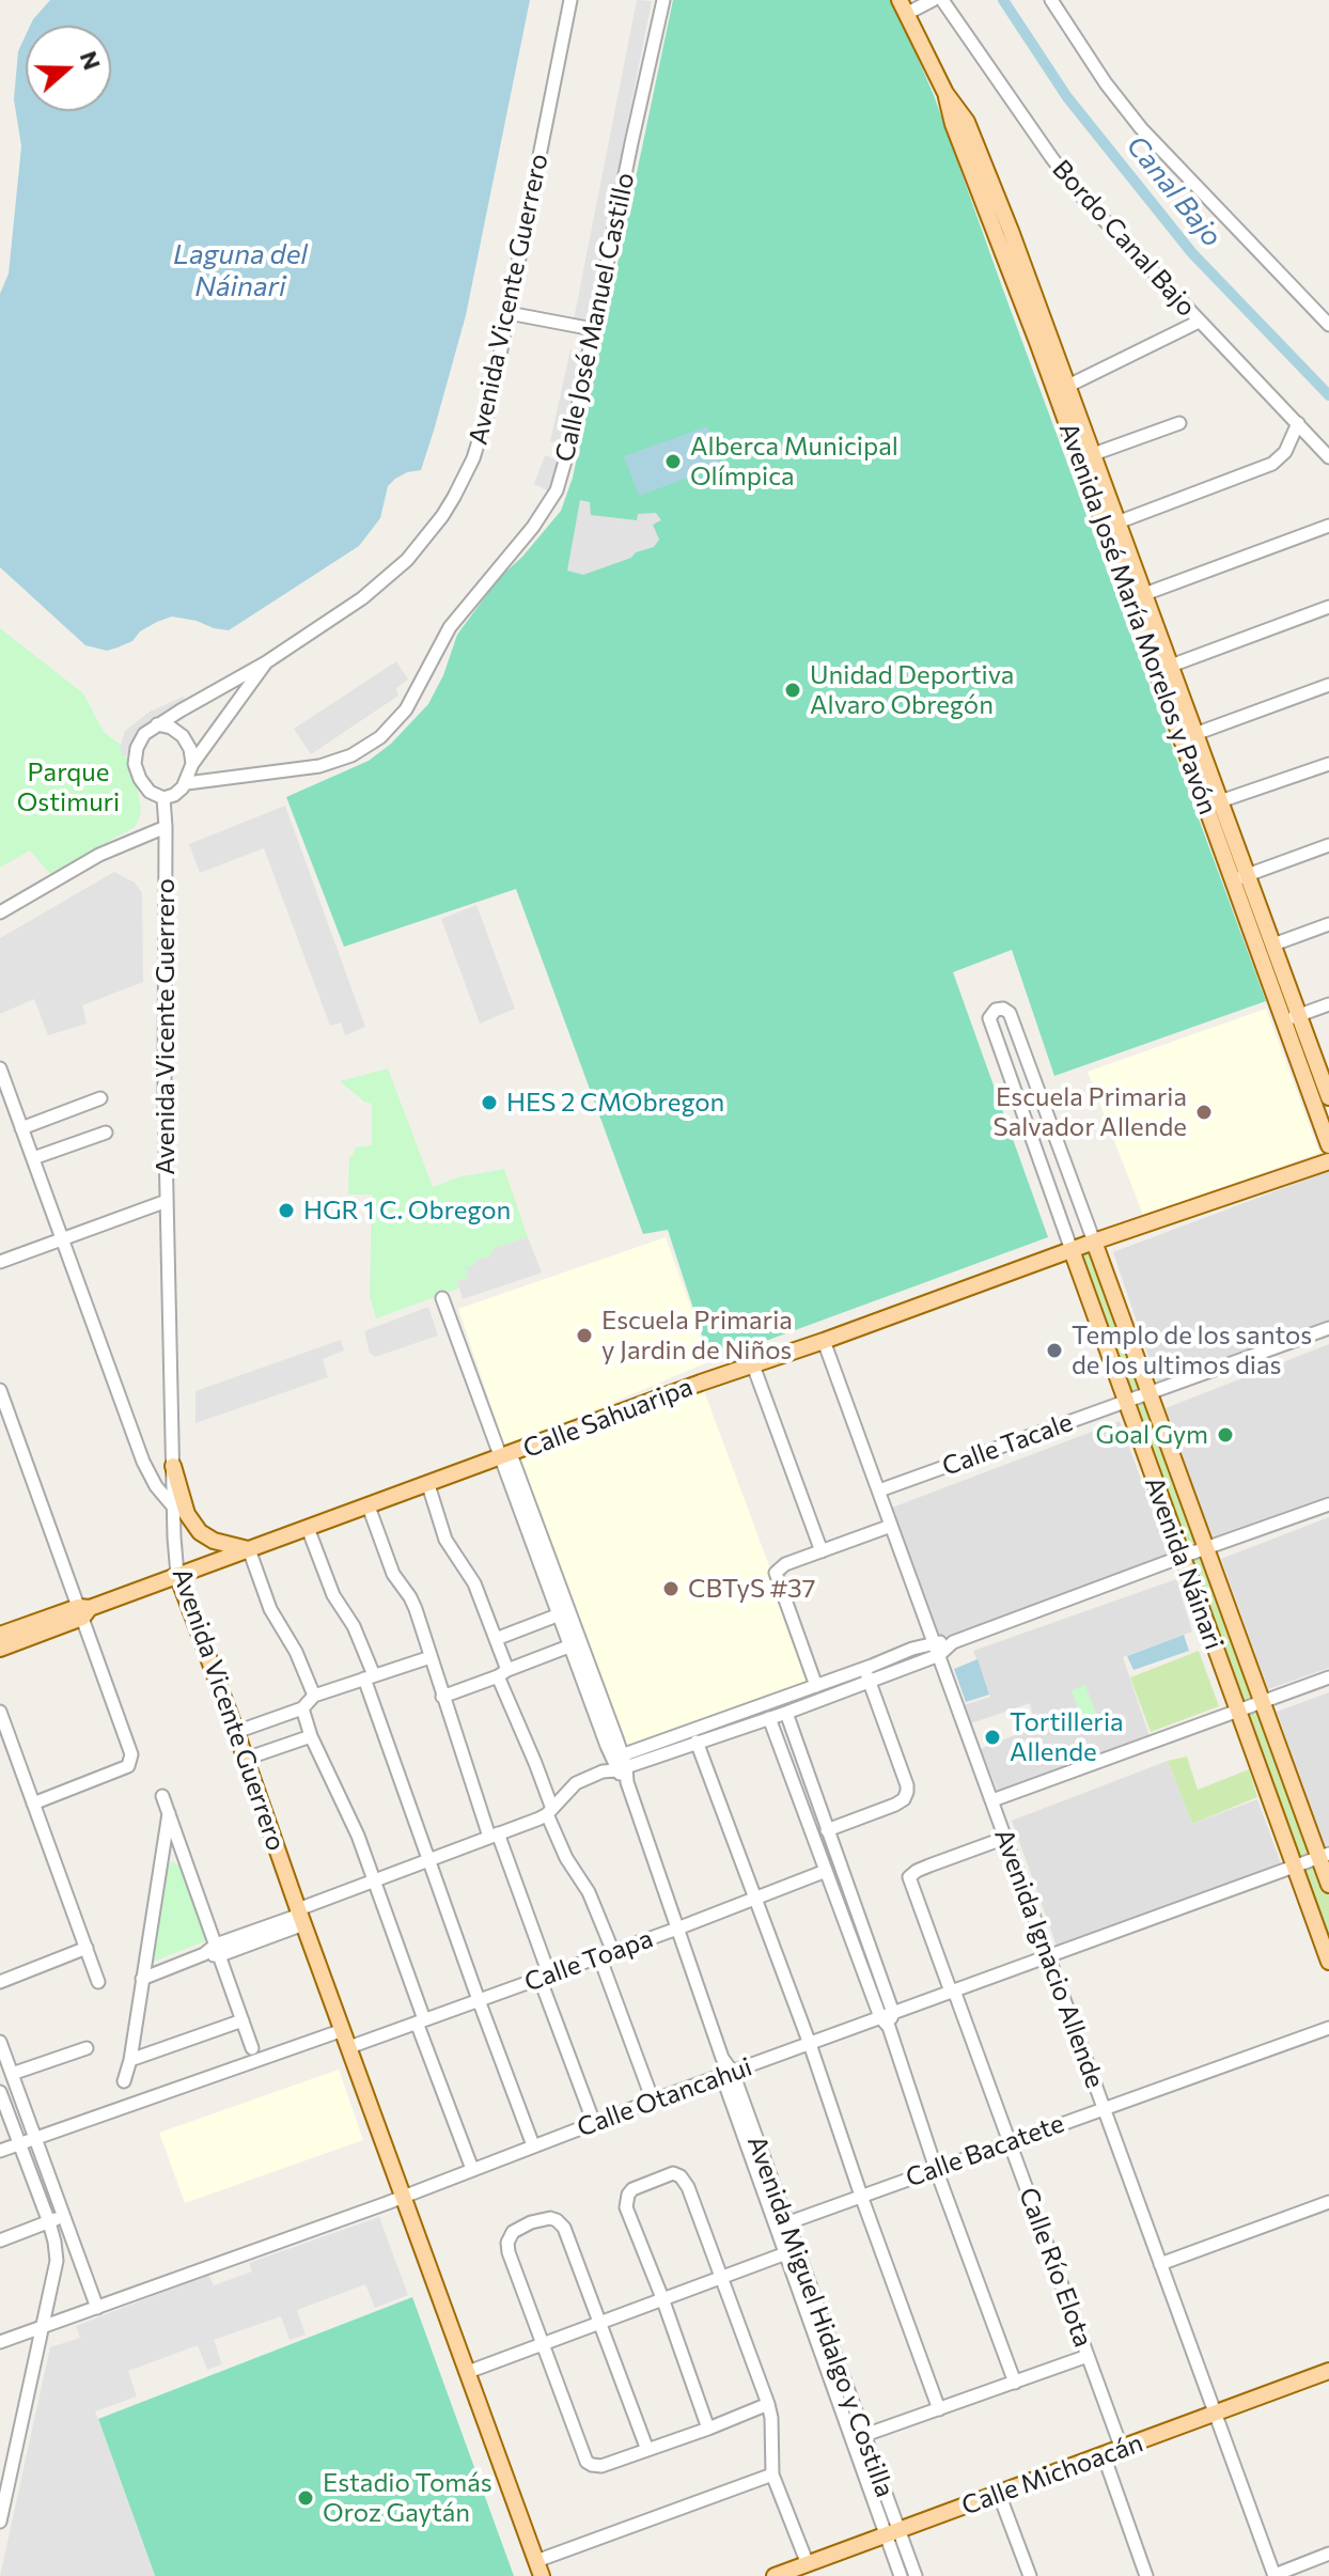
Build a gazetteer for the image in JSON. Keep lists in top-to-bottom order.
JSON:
{
  "streets": {
    "main road": [
      "Avenida Vicente Guerrero",
      "Avenida José María Morelos y Pavón",
      "Calle Sahuaripa",
      "Avenida Náinari",
      "Calle Michoacán"
    ],
    "street": [
      "Bordo Canal Bajo",
      "Calle José Manuel Castillo",
      "Calle Tacale",
      "Avenida Ignacio Allende",
      "Calle Toapa",
      "Calle Otancahui",
      "Calle Bacatete",
      "Calle Río Elota",
      "Avenida Miguel Hidalgo y Costilla"
    ]
  },
  "crossings": [
    ["Avenida Vicente Guerrero", "Calle José Manuel Castillo"],
    ["Avenida Vicente Guerrero", "Calle Sahuaripa"],
    ["Avenida Vicente Guerrero", "Calle Toapa"],
    ["Avenida Vicente Guerrero", "Calle Otancahui"],
    ["Calle Sahuaripa", "Avenida Náinari"],
    ["Calle Sahuaripa", "Avenida Ignacio Allende"],
    ["Calle Sahuaripa", "Avenida Miguel Hidalgo y Costilla"],
    ["Calle Tacale", "Avenida Náinari"],
    ["Calle Tacale", "Avenida Ignacio Allende"],
    ["Avenida Náinari", "Calle Otancahui"],
    ["Avenida Ignacio Allende", "Calle Otancahui"],
    ["Avenida Ignacio Allende", "Calle Bacatete"],
    ["Avenida Ignacio Allende", "Calle Río Elota"],
    ["Avenida Ignacio Allende", "Calle Michoacán"],
    ["Calle Toapa", "Avenida Miguel Hidalgo y Costilla"],
    ["Calle Otancahui", "Calle Río Elota"],
    ["Calle Otancahui", "Avenida Miguel Hidalgo y Costilla"],
    ["Calle Bacatete", "Calle Río Elota"],
    ["Calle Bacatete", "Avenida Miguel Hidalgo y Costilla"],
    ["Calle Río Elota", "Calle Michoacán"],
    ["Avenida Miguel Hidalgo y Costilla", "Calle Michoacán"]
  ],
  "water": ["Canal Bajo", "Laguna del Náinari"],
  "parks": ["Parque Ostimuri"],
  "places": [
    "Alberca Municipal Olímpica",
    "Unidad Deportiva Alvaro Obregón",
    "HES 2 CMObregon",
    "Escuela Primaria Salvador Allende",
    "HGR 1 C. Obregon",
    "Escuela Primaria y Jardin de Niños",
    "Templo de los santos de los ultimos dias",
    "Goal Gym",
    "CBTyS #37",
    "Tortilleria Allende",
    "Estadio Tomás Oroz Gaytán"
  ],
  "north": "right"
}
